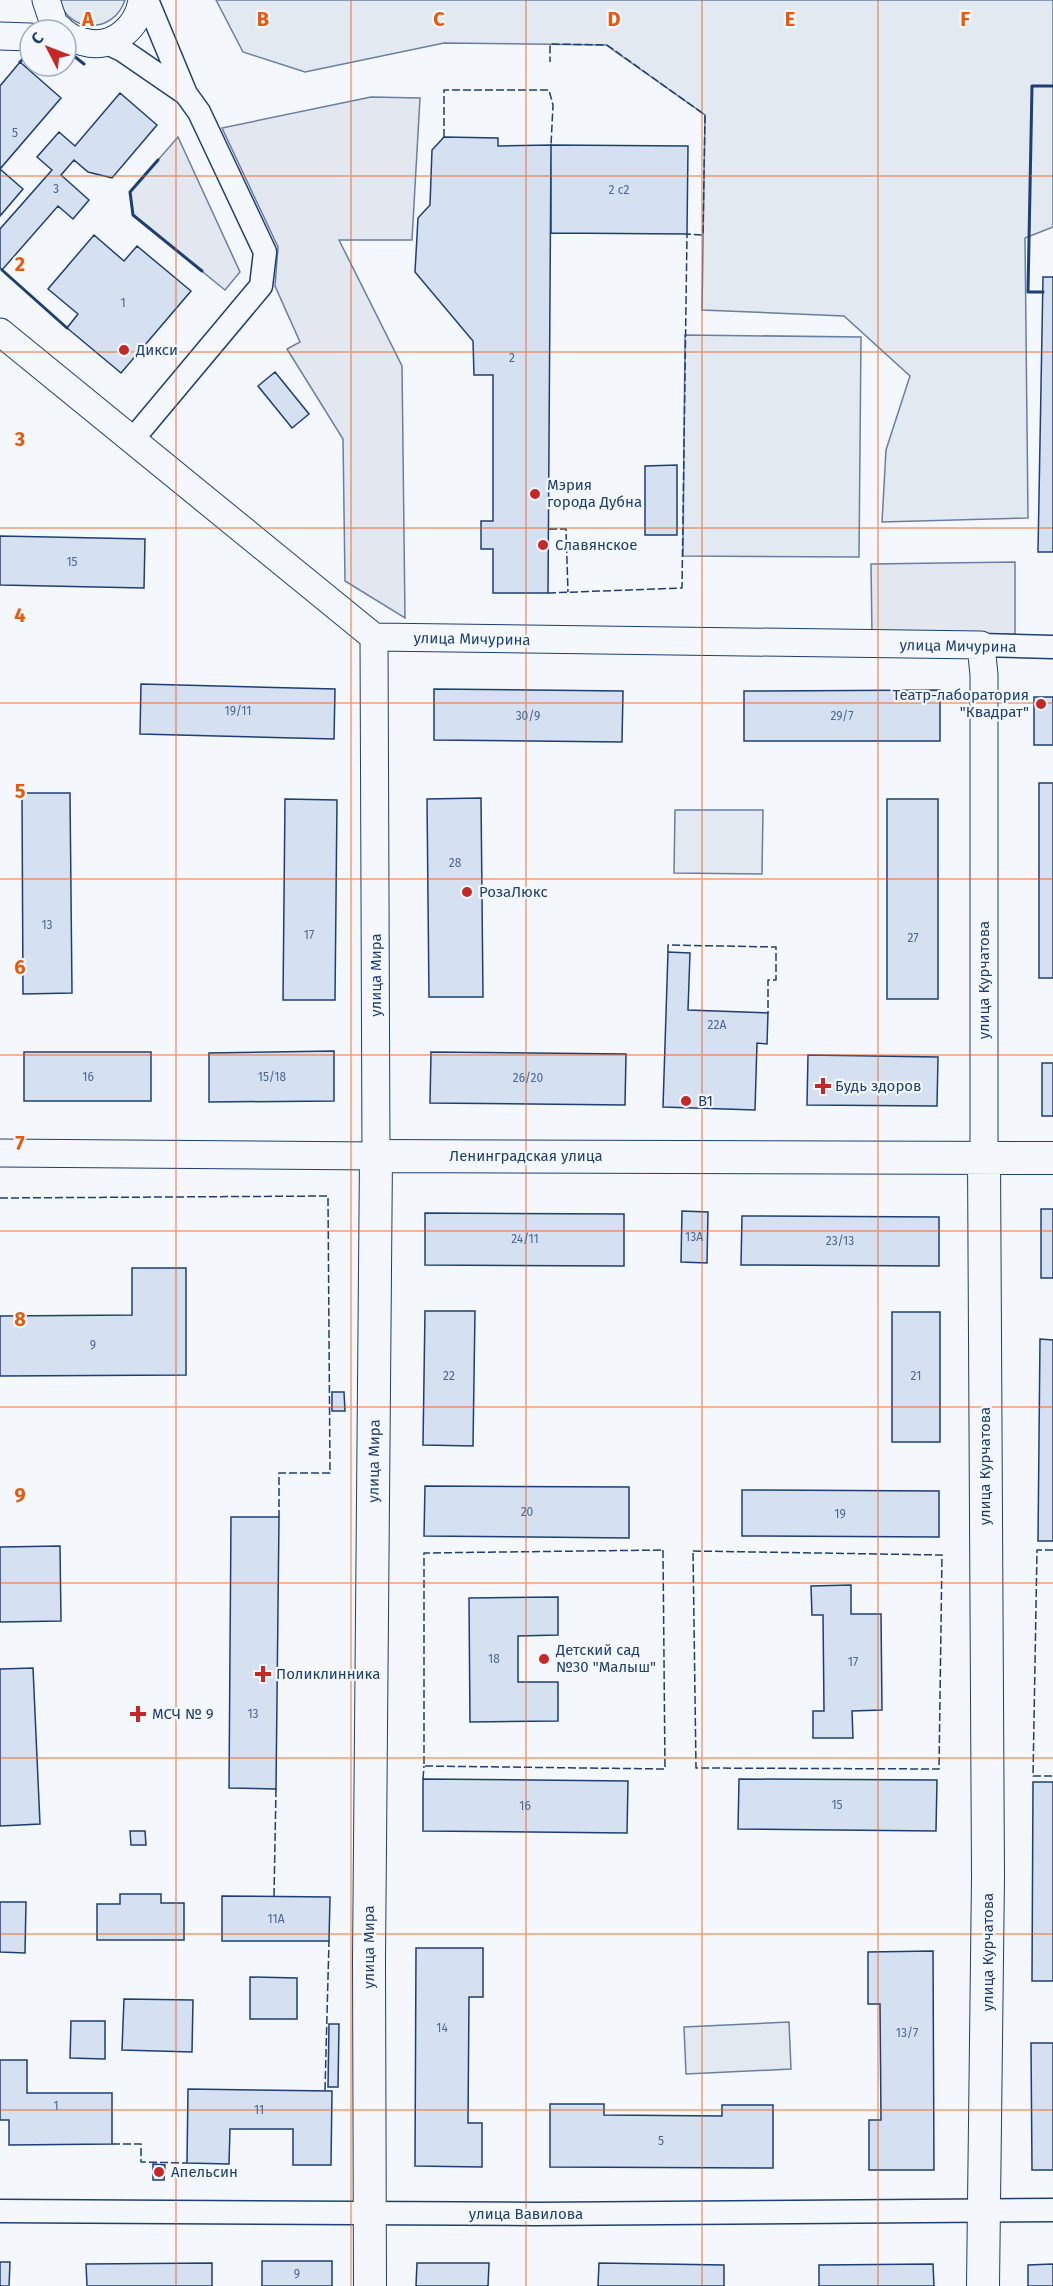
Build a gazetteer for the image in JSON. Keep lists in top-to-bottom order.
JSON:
{
  "streets": {
    "main road": ["улица Мира", "улица Курчатова", "Ленинградская улица"],
    "street": ["улица Мичурина", "улица Вавилова"]
  },
  "crossings": [
    ["улица Мичурина", "улица Мира"],
    ["улица Мичурина", "улица Курчатова"],
    ["улица Мира", "Ленинградская улица"],
    ["улица Мира", "улица Вавилова"],
    ["улица Курчатова", "Ленинградская улица"],
    ["улица Курчатова", "улица Вавилова"]
  ],
  "places": {
    "other": [
      "Дикси",
      "Мэрия города Дубна",
      "Славянское",
      "Театр-лаборатория \"Квадрат\"",
      "РозаЛюкс",
      "В1",
      "Детский сад №30 \"Малыш\"",
      "Апельсин"
    ],
    "health": ["Будь здоров", "Поликлинника", "МСЧ № 9"]
  },
  "house_numbers": [
    "5",
    "3",
    "2 с2",
    "1",
    "2",
    "15",
    "19/11",
    "30/9",
    "29/7",
    "28",
    "13",
    "17",
    "27",
    "22А",
    "16",
    "15/18",
    "26/20",
    "13А",
    "24/11",
    "23/13",
    "9",
    "22",
    "21",
    "20",
    "19",
    "18",
    "17",
    "13",
    "15",
    "16",
    "11А",
    "14",
    "13/7",
    "1",
    "11",
    "5",
    "9"
  ],
  "north": "top left",
  "grid": {
    "columns": [
      "A",
      "B",
      "C",
      "D",
      "E",
      "F"
    ],
    "rows": [
      "2",
      "3",
      "4",
      "5",
      "6",
      "7",
      "8",
      "9"
    ]
  }
}
